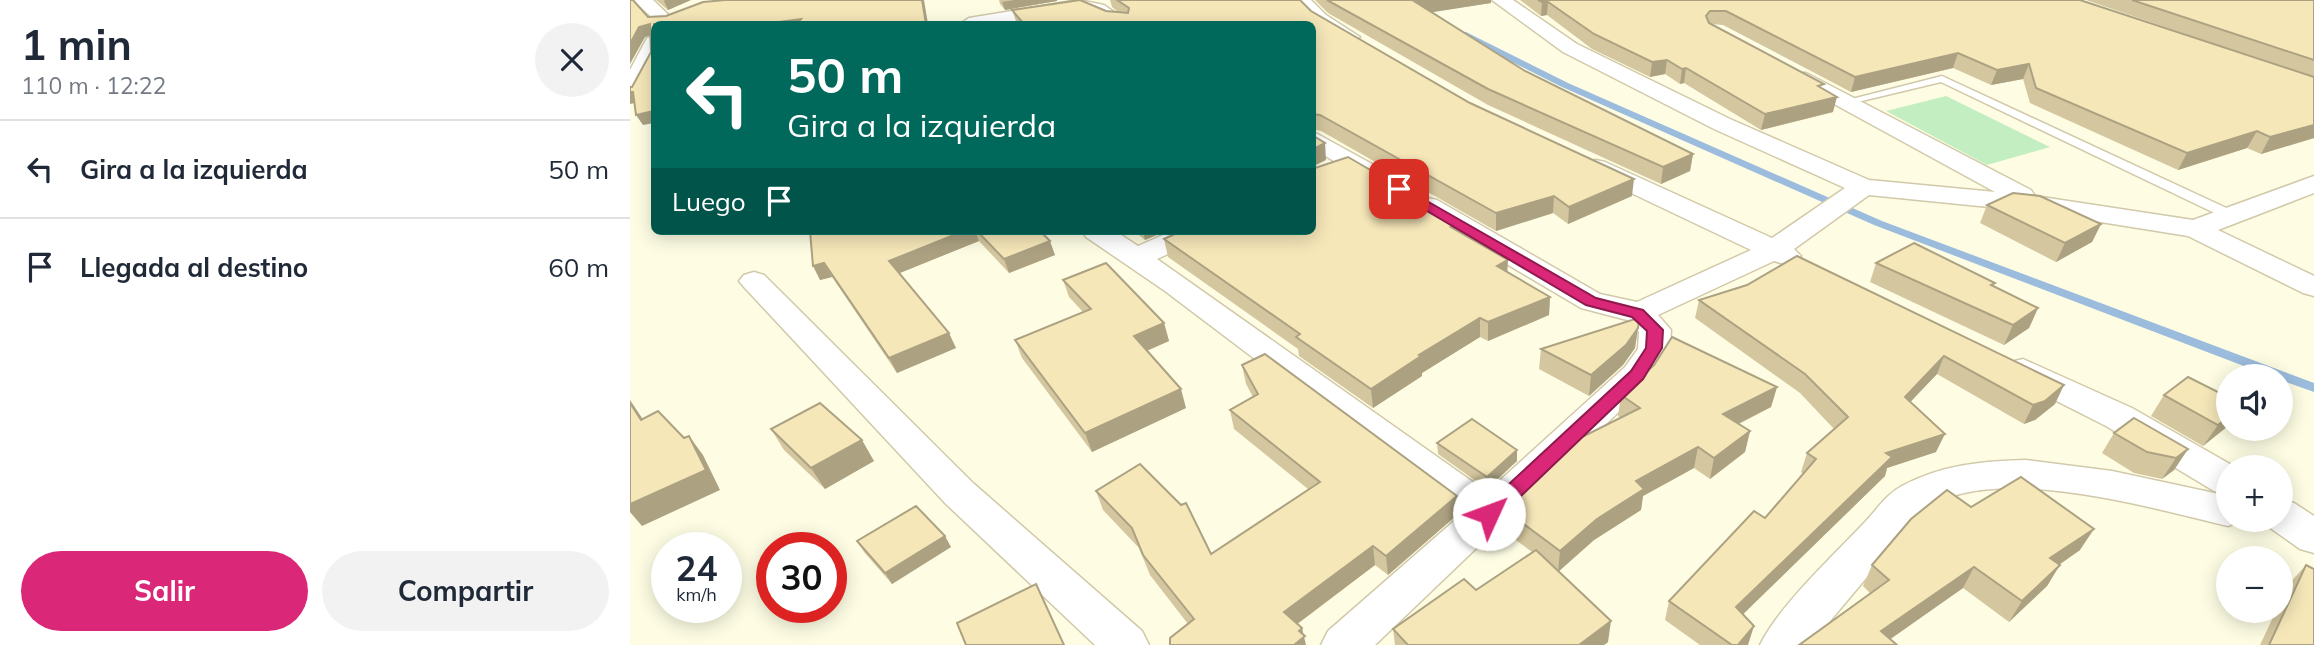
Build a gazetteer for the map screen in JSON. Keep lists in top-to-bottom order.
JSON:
{
  "page": {
    "heading": ["1 min", "110 m · 12:22"],
    "turn": ["50 m", "Gira a la izquierda"],
    "list": [
      {
        "name": "Gira a la izquierda",
        "value": "50 m"
      },
      {
        "name": "Llegada al destino",
        "value": "60 m"
      }
    ],
    "then": "Luego",
    "map_buttons": ["+", "−"],
    "speed": "24 km/h",
    "limit": "30",
    "buttons": ["Salir", "Compartir"]
  }
}
